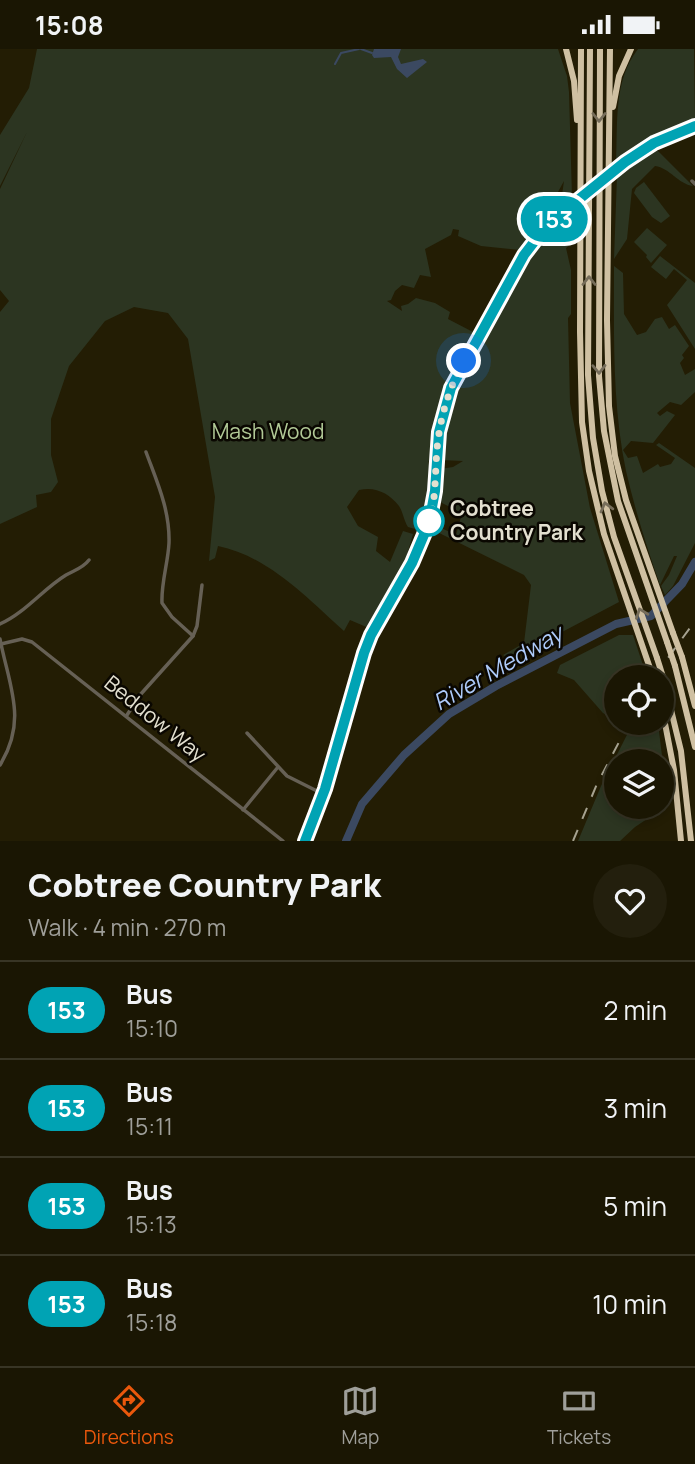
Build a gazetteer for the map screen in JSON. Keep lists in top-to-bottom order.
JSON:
{
  "streets": {
    "street": ["Beddow Way"]
  },
  "water": ["River Medway"],
  "parks": ["Mash Wood"],
  "places": ["Cobtree Country Park"],
  "lines": ["bus line 153"],
  "page": {
    "status": "15:08",
    "on_map": "153",
    "heading": ["Cobtree Country Park", "Walk · 4 min · 270 m"],
    "list": [
      {
        "mark": "153",
        "name": "Bus",
        "note": "15:10",
        "value": "2 min"
      },
      {
        "mark": "153",
        "name": "Bus",
        "note": "15:11",
        "value": "3 min"
      },
      {
        "mark": "153",
        "name": "Bus",
        "note": "15:13",
        "value": "5 min"
      },
      {
        "mark": "153",
        "name": "Bus",
        "note": "15:18",
        "value": "10 min"
      }
    ],
    "tabs": ["Directions", "Map", "Tickets"]
  }
}
